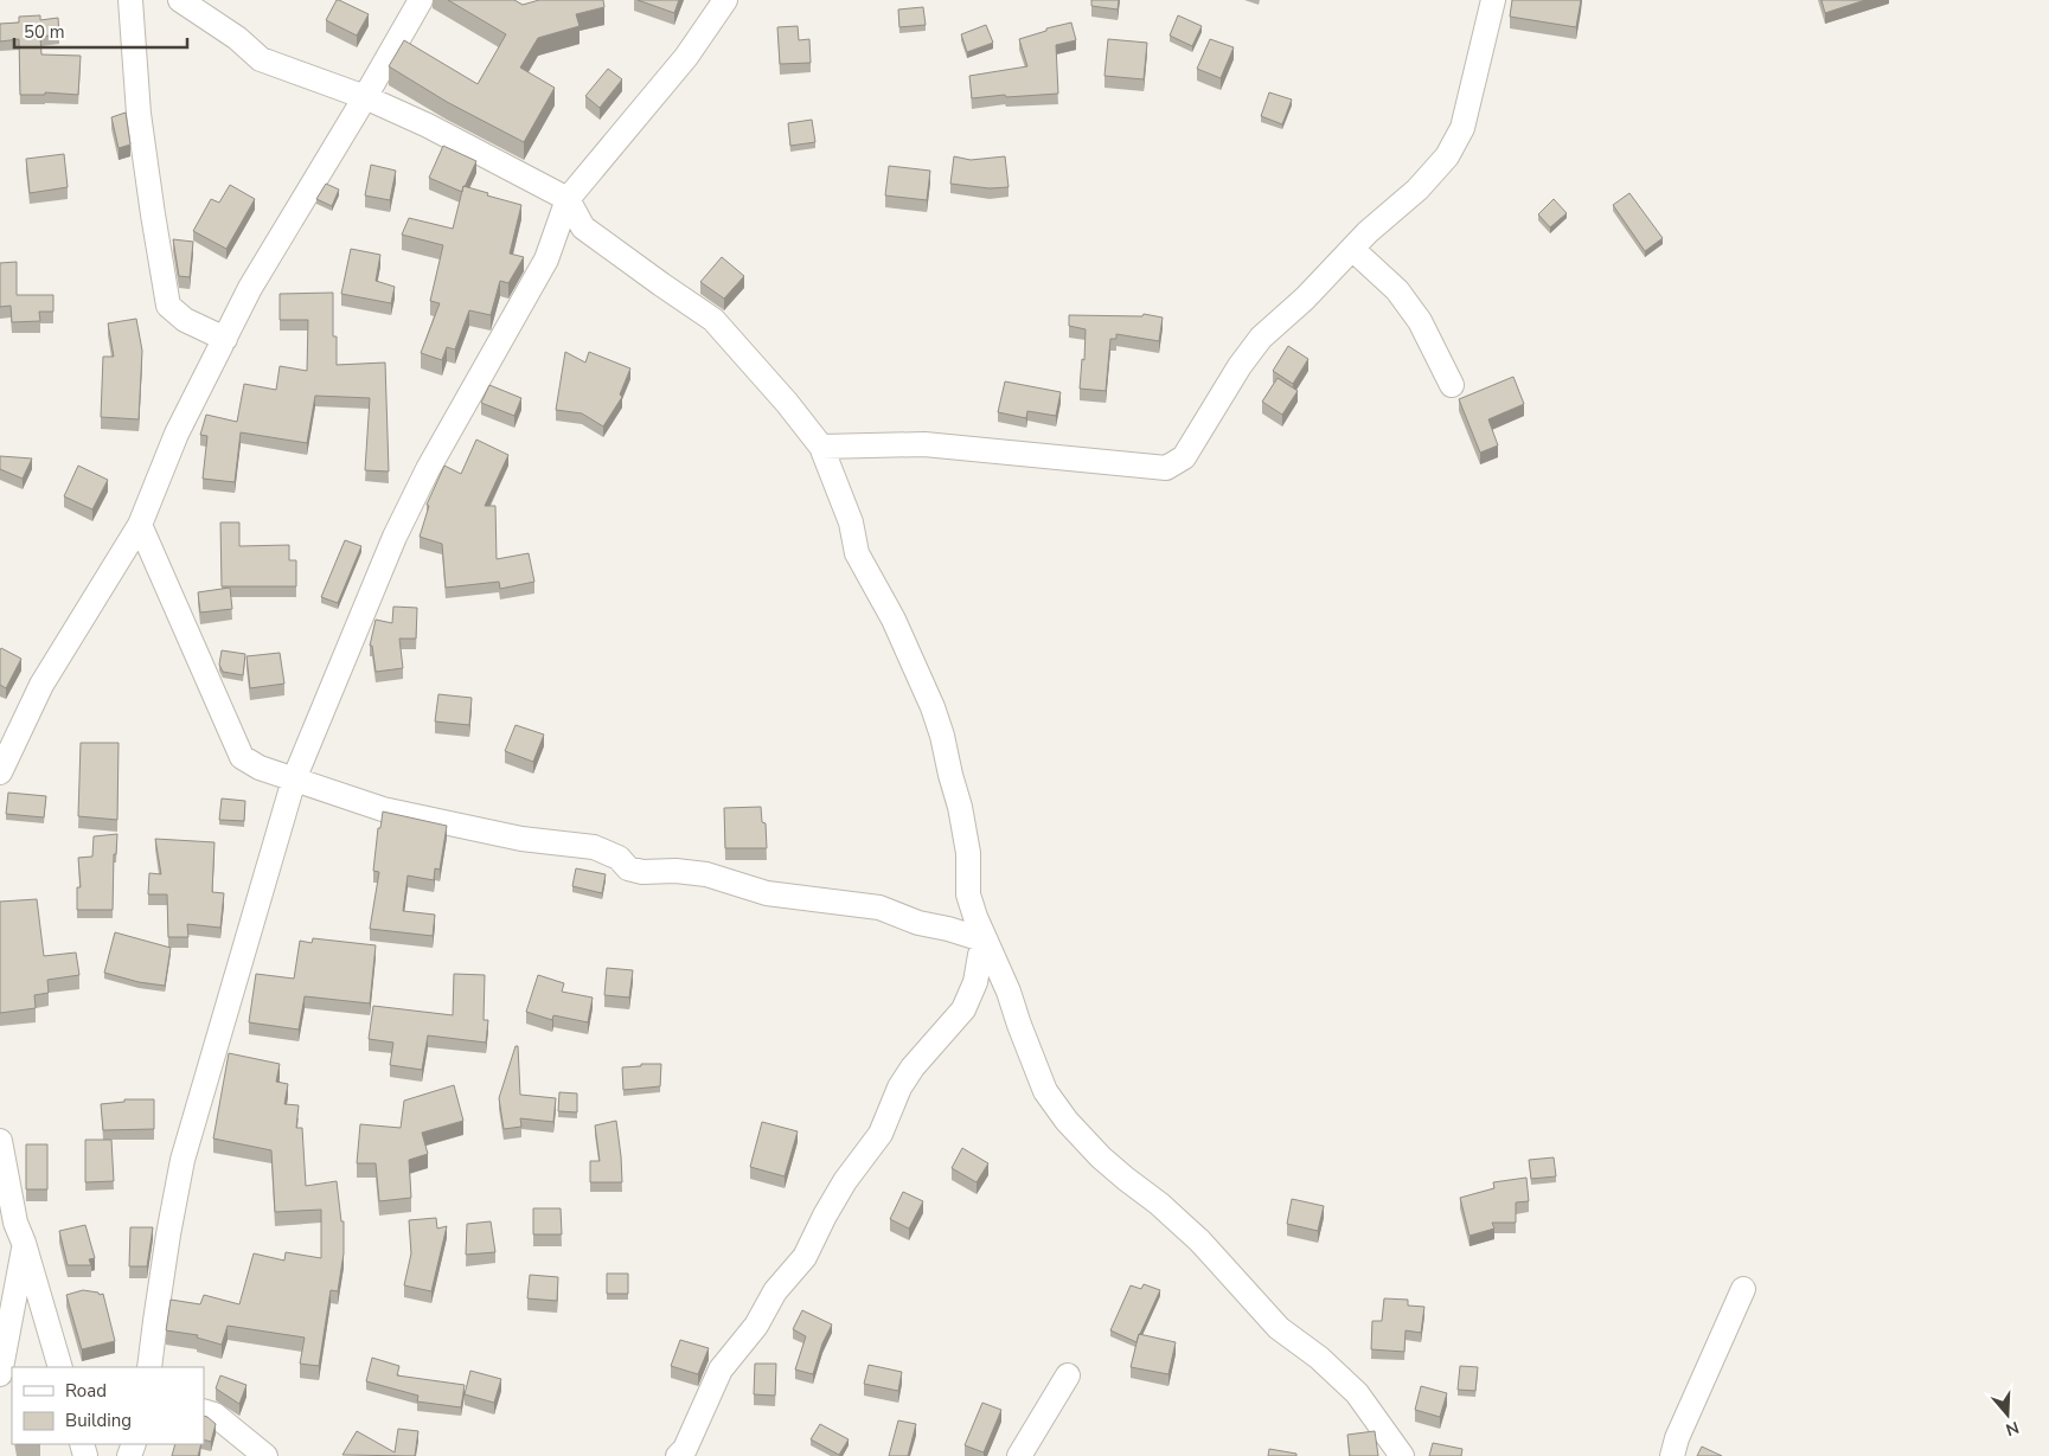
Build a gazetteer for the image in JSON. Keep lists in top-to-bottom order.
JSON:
{
  "legend": ["Road", "Building"],
  "scale_bar": "50 m",
  "north": "bottom"
}
